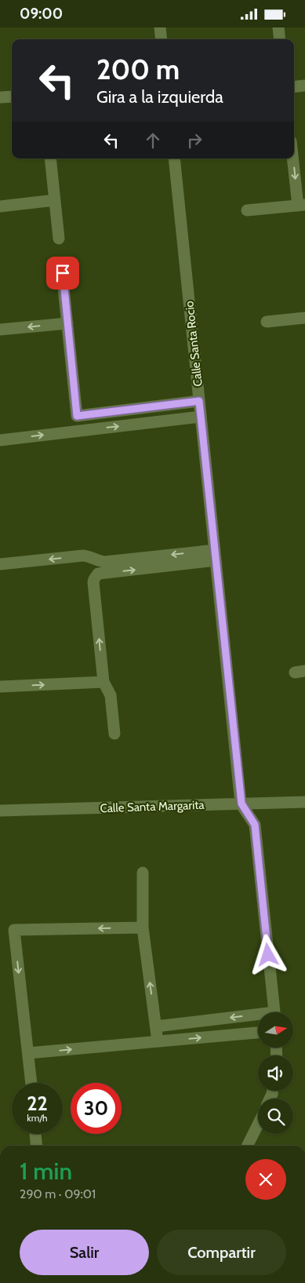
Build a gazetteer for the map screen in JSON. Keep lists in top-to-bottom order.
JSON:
{
  "streets": {
    "street": ["Calle Santa Rocio", "Calle Santa Margarita"]
  },
  "crossings": [
    ["Calle Santa Rocio", "Calle Santa Margarita"]
  ],
  "north": "right",
  "page": {
    "status": "09:00",
    "turn": ["200 m", "Gira a la izquierda"],
    "speed": "22 km/h",
    "limit": "30",
    "heading": ["1 min", "290 m · 09:01"],
    "buttons": ["Salir", "Compartir"]
  }
}
